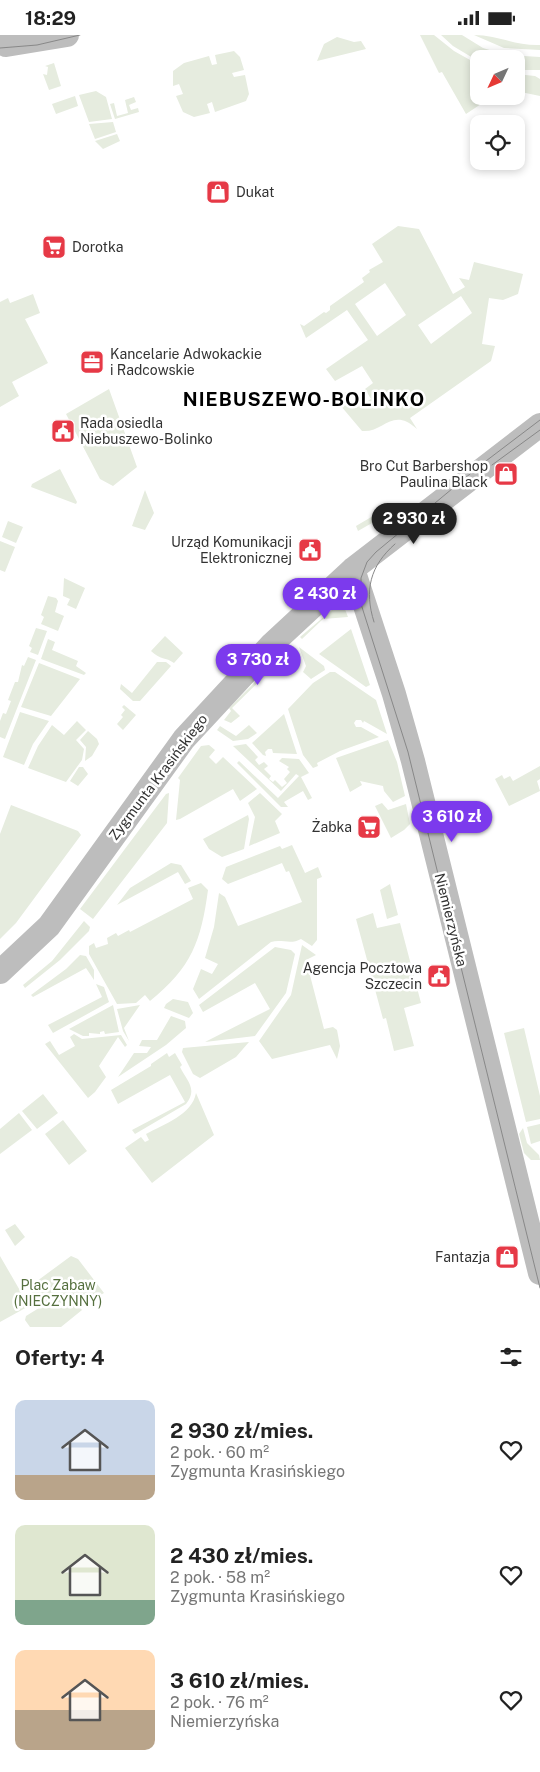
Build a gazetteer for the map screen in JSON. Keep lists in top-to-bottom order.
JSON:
{
  "streets": {
    "street": ["Zygmunta Krasińskiego", "Niemierzyńska"]
  },
  "crossings": [
    ["Zygmunta Krasińskiego", "Niemierzyńska"]
  ],
  "districts": ["NIEBUSZEWO-BOLINKO"],
  "parks": ["Plac Zabaw (NIECZYNNY)"],
  "places": {
    "shop": ["Dukat", "Bro Cut Barbershop Paulina Black", "Fantazja"],
    "supermarket": ["Dorotka", "Żabka"],
    "office": ["Kancelarie Adwokackie i Radcowskie"],
    "public building": ["Rada osiedla Niebuszewo-Bolinko", "Urząd Komunikacji Elektronicznej", "Agencja Pocztowa Szczecin"]
  },
  "north": "bottom left",
  "page": {
    "status": "18:29",
    "price": [
      "2 930 zł",
      "2 430 zł",
      "3 730 zł",
      "3 610 zł"
    ],
    "heading": "Oferty: 4",
    "list": [
      {
        "name": "2 930 zł/mies.",
        "note": "2 pok. · 60 m² · Zygmunta Krasińskiego"
      },
      {
        "name": "2 430 zł/mies.",
        "note": "2 pok. · 58 m² · Zygmunta Krasińskiego"
      },
      {
        "name": "3 610 zł/mies.",
        "note": "2 pok. · 76 m² · Niemierzyńska"
      }
    ]
  }
}
